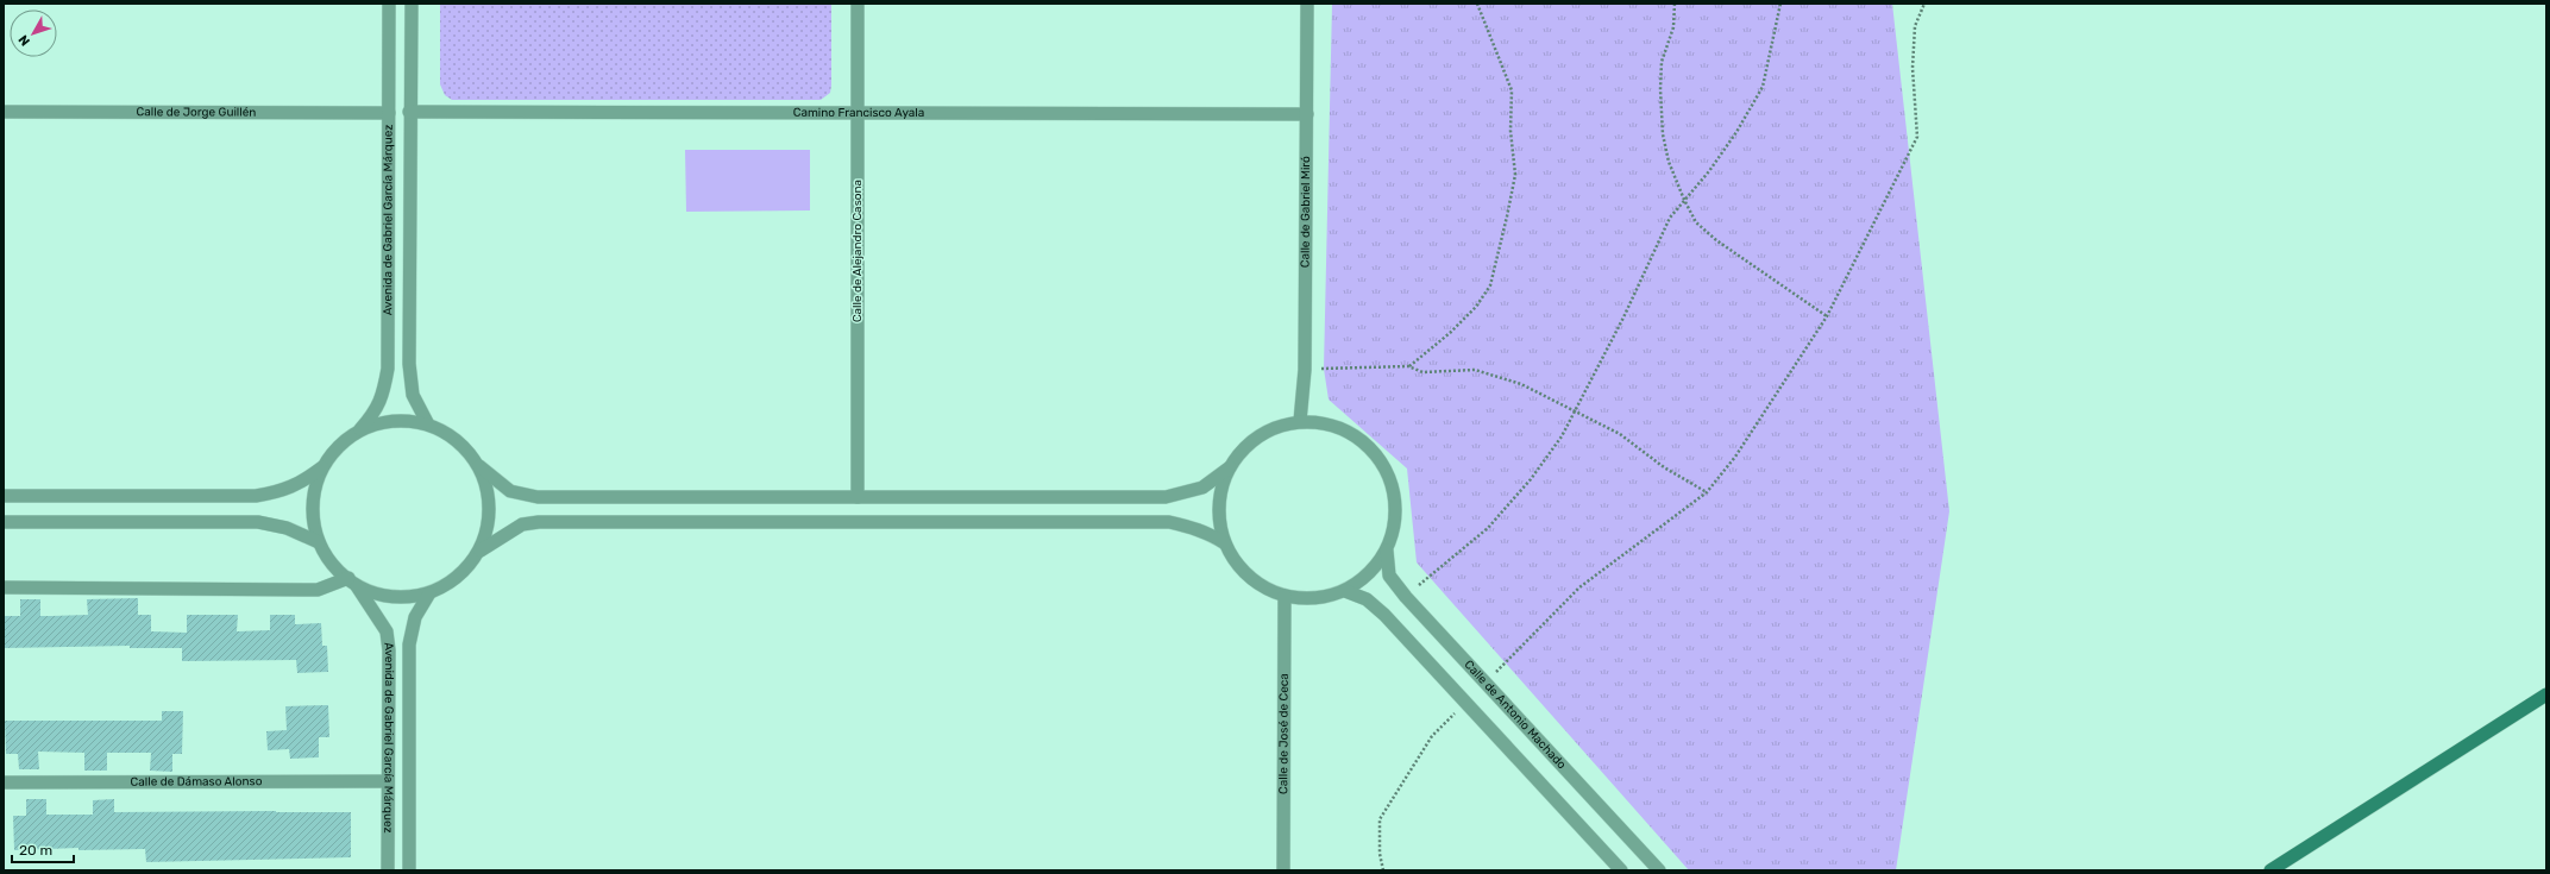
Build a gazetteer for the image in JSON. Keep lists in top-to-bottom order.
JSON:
{
  "streets": {
    "street": [
      "Calle de Jorge Guillén",
      "Camino Francisco Ayala",
      "Calle de Gabriel Miró",
      "Avenida de Gabriel García Márquez",
      "Calle de Alejandro Casona",
      "Calle de Antonio Machado",
      "Calle de José de Ceca",
      "Calle de Dámaso Alonso"
    ]
  },
  "crossings": [
    ["Calle de Jorge Guillén", "Avenida de Gabriel García Márquez"],
    ["Camino Francisco Ayala", "Calle de Gabriel Miró"],
    ["Camino Francisco Ayala", "Avenida de Gabriel García Márquez"],
    ["Camino Francisco Ayala", "Calle de Alejandro Casona"],
    ["Avenida de Gabriel García Márquez", "Calle de Dámaso Alonso"]
  ],
  "scale_bar": "20 m",
  "north": "bottom left"
}
